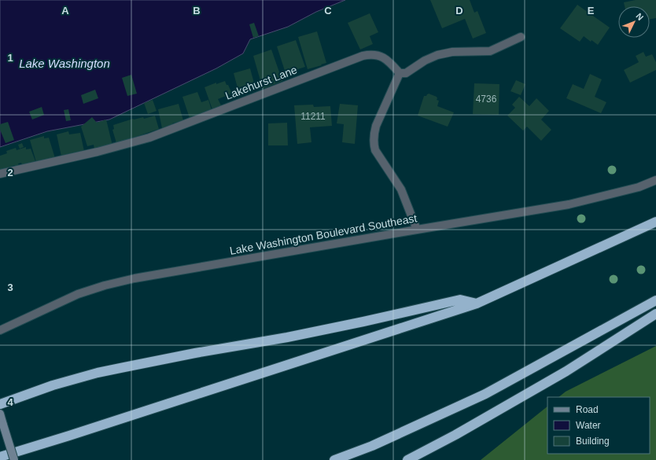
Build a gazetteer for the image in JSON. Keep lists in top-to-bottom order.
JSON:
{
  "streets": {
    "street": ["Lakehurst Lane", "Lake Washington Boulevard Southeast"]
  },
  "water": ["Lake Washington"],
  "house_numbers": ["4736", "11211"],
  "legend": ["Road", "Water", "Building"],
  "north": "top right",
  "grid": {
    "columns": [
      "A",
      "B",
      "C",
      "D",
      "E"
    ],
    "rows": [
      "1",
      "2",
      "3",
      "4"
    ]
  }
}
